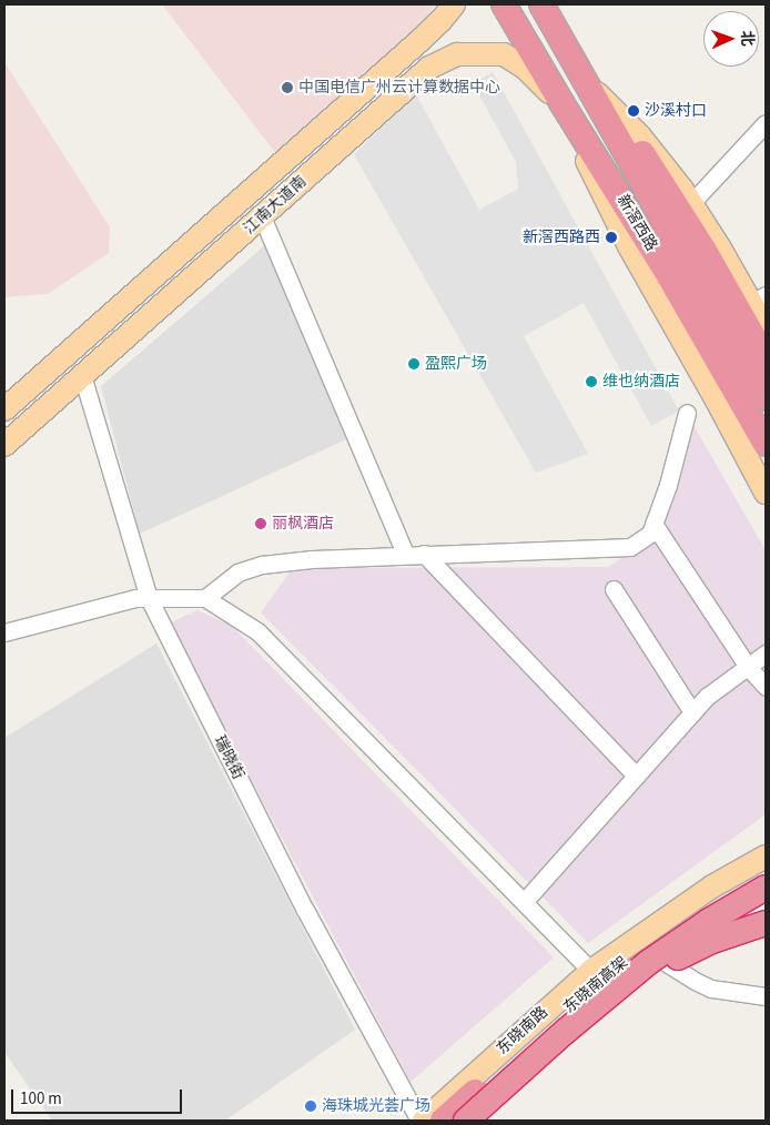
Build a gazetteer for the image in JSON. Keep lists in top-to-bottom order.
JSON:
{
  "streets": {
    "highway": ["新滘西路", "东晓南高架"],
    "main road": ["江南大道南", "东晓南路"],
    "street": ["瑞晓街"]
  },
  "crossings": [
    ["江南大道南", "新滘西路"],
    ["江南大道南", "瑞晓街"],
    ["瑞晓街", "东晓南路"]
  ],
  "places": [
    "中国电信广州云计算数据中心",
    "沙溪村口",
    "新滘西路西",
    "盈熙广场",
    "维也纳酒店",
    "丽枫酒店",
    "海珠城光荟广场"
  ],
  "scale_bar": "100 m",
  "north": "right"
}
